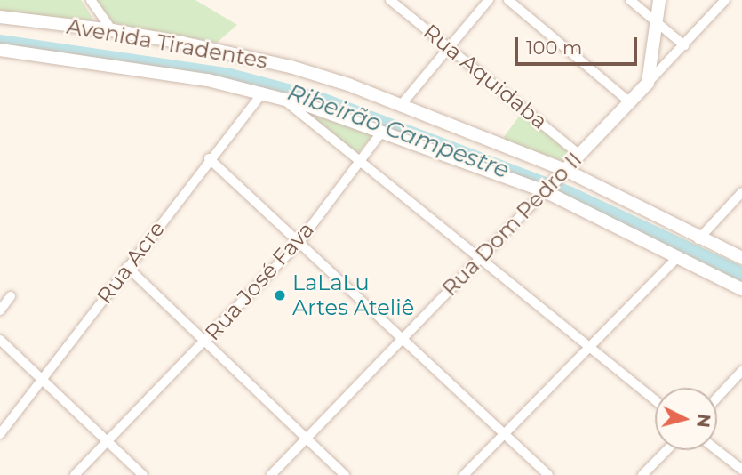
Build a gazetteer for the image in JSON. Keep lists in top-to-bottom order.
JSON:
{
  "streets": {
    "main road": ["Avenida Tiradentes", "Rua Dom Pedro II"],
    "street": ["Rua Aquidaba", "Rua Acre", "Rua José Fava"]
  },
  "crossings": [
    ["Avenida Tiradentes", "Rua Dom Pedro II"],
    ["Avenida Tiradentes", "Rua Acre"],
    ["Avenida Tiradentes", "Rua José Fava"],
    ["Rua Aquidaba", "Rua Dom Pedro II"]
  ],
  "water": ["Ribeirão Campestre"],
  "places": ["LaLaLu Artes Ateliê"],
  "scale_bar": "100 m",
  "north": "right"
}
